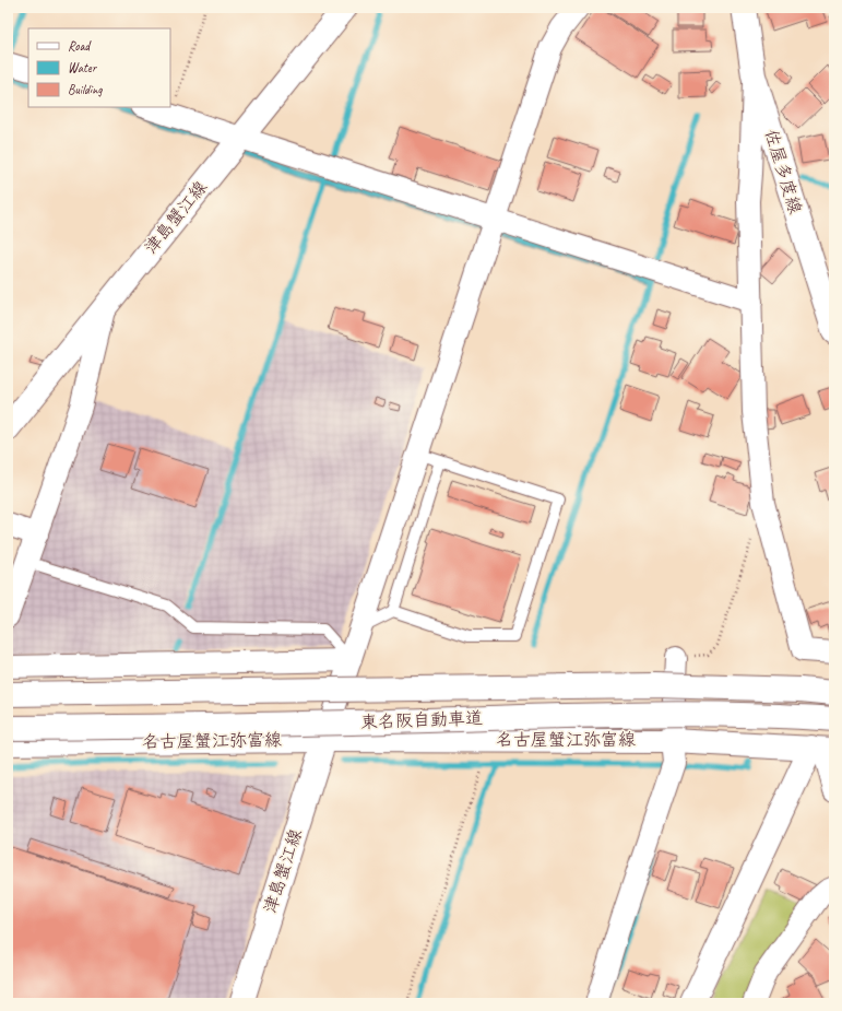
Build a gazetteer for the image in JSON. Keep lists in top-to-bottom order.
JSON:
{
  "streets": {
    "main road": [
      "佐屋多度線",
      "津島蟹江線",
      "東名阪自動車道",
      "名古屋蟹江弥富線"
    ]
  },
  "crossings": [
    ["津島蟹江線", "名古屋蟹江弥富線"]
  ],
  "legend": ["Road", "Water", "Building"]
}
